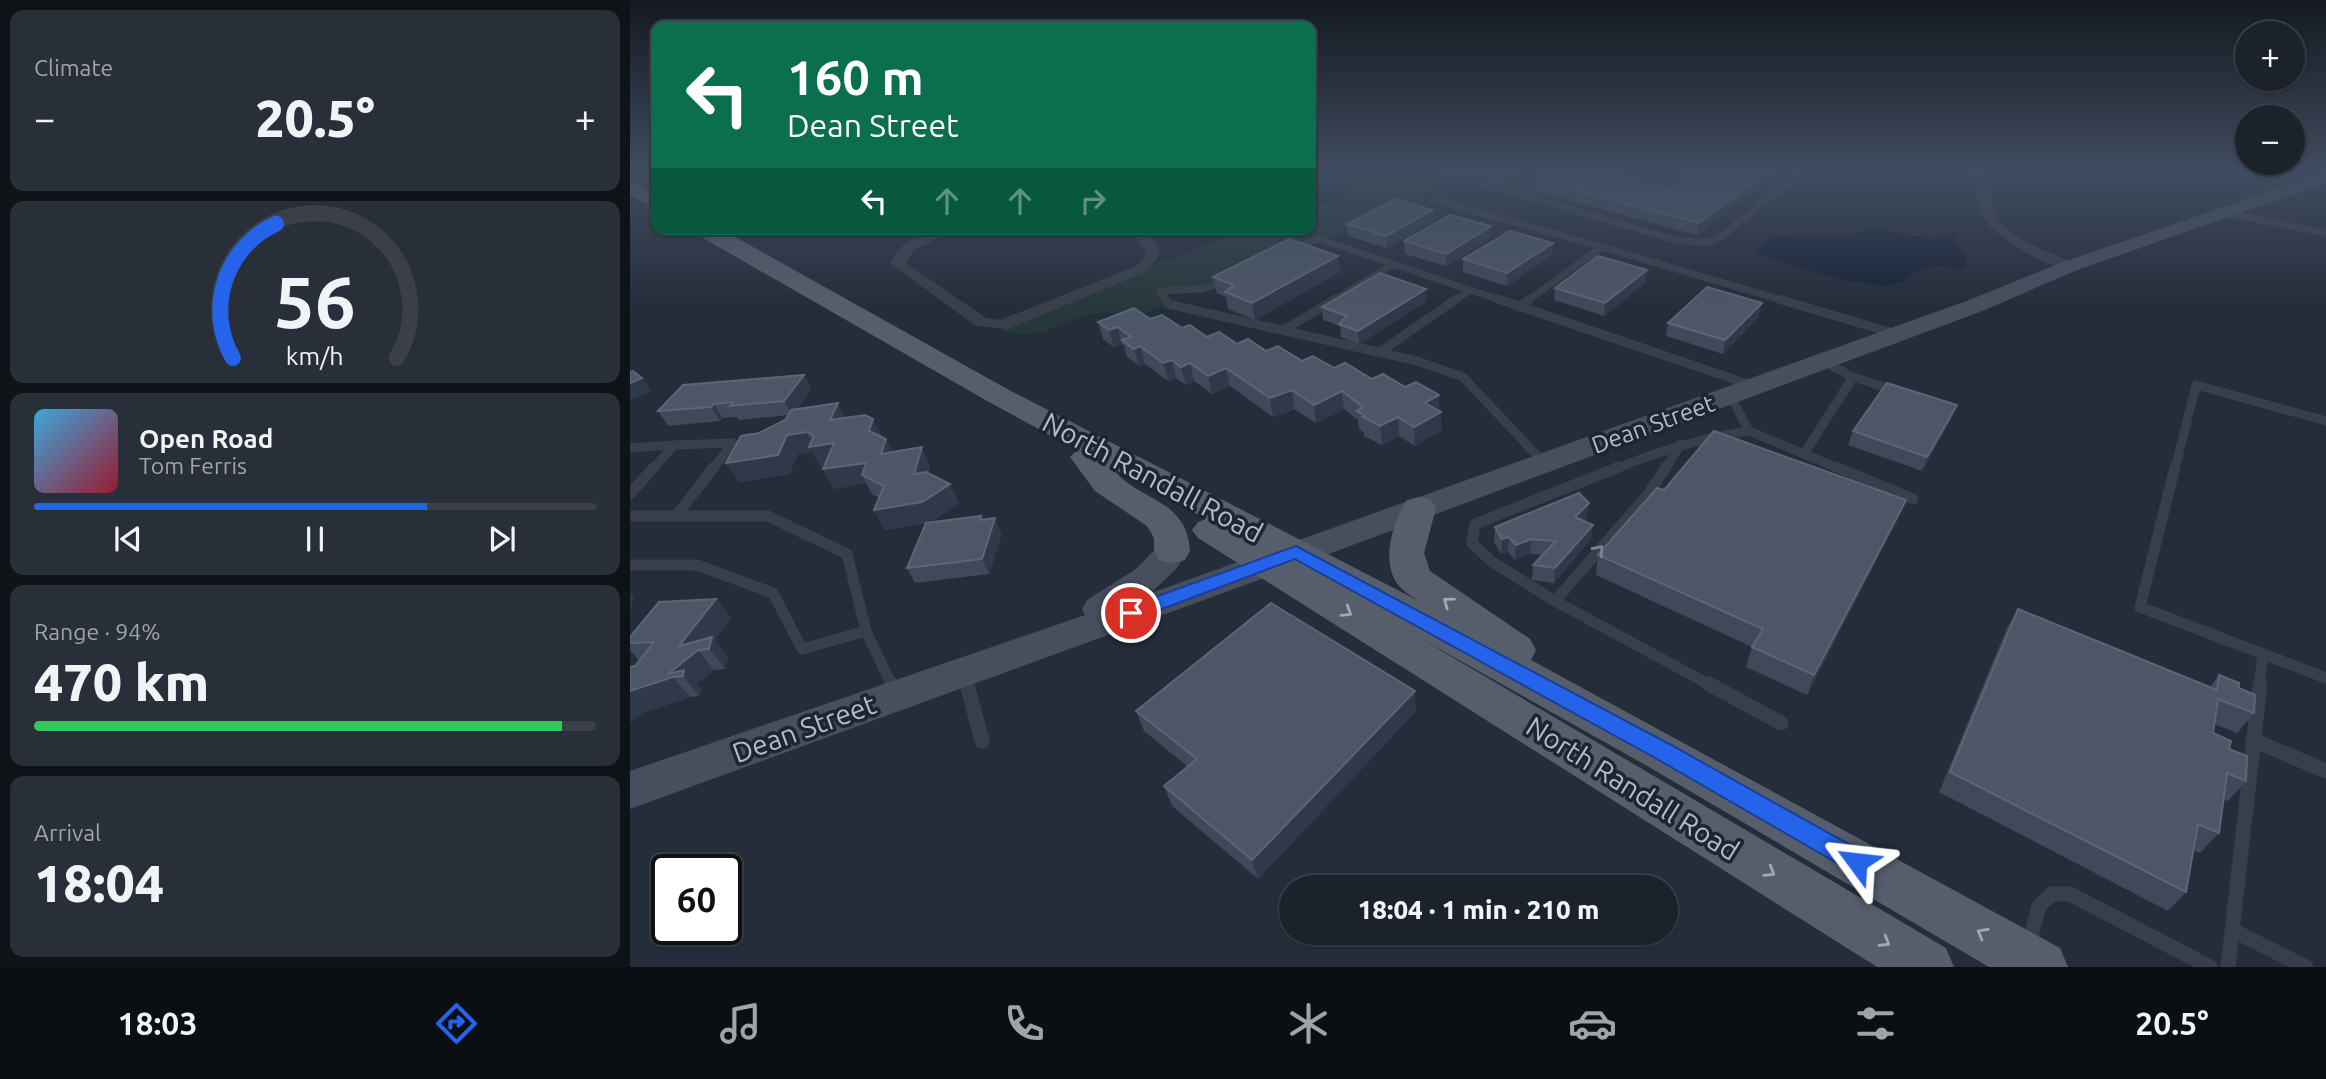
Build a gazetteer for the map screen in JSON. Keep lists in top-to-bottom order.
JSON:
{
  "streets": {
    "main road": ["North Randall Road"],
    "street": ["Dean Street"]
  },
  "crossings": [
    ["Dean Street", "North Randall Road"]
  ],
  "page": {
    "tile": [
      "Climate",
      ["Range · 94%", "470 km"],
      ["Arrival", "18:04"]
    ],
    "map_buttons": ["+", "−"],
    "turn": ["160 m", "Dean Street"],
    "heat": ["−", "20.5°", "+"],
    "song": ["Open Road", "Tom Ferris"],
    "limit": "60",
    "trip": "18:04 · 1 min · 210 m",
    "tabs": ["18:03", "20.5°"],
    "gauge": ["56", "km/h"]
  }
}
